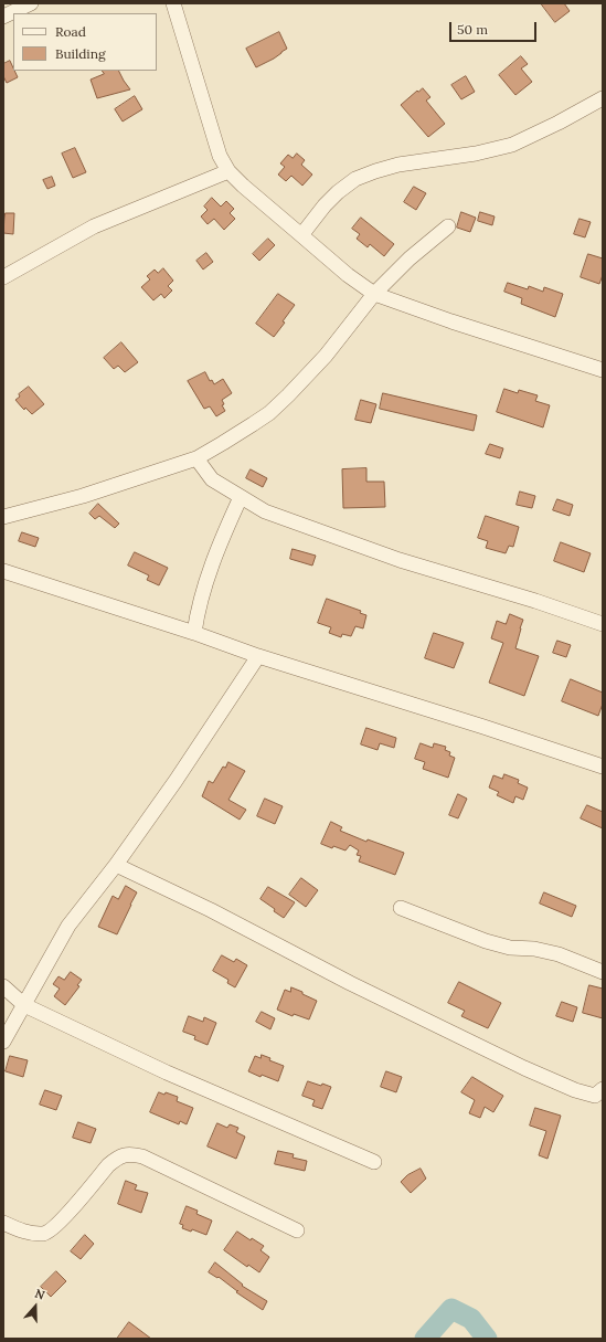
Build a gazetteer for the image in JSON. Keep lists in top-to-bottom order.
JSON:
{
  "legend": ["Road", "Building"],
  "scale_bar": "50 m",
  "north": "top"
}
